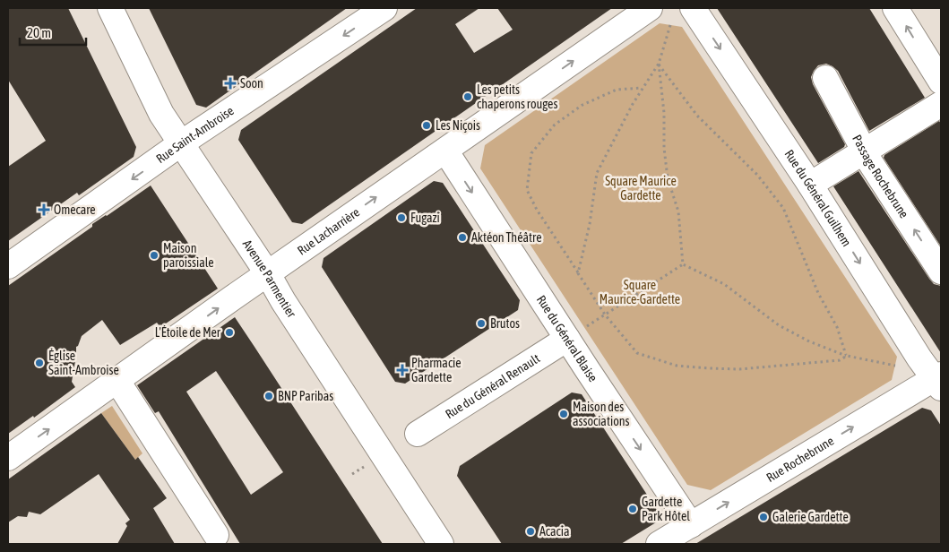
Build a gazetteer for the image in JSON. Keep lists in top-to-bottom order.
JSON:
{
  "streets": {
    "street": [
      "Rue Saint-Ambroise",
      "Passage Rochebrune",
      "Rue du Général Guilhem",
      "Rue Lacharrière",
      "Avenue Parmentier",
      "Rue du Général Blaise",
      "Rue du Général Renault",
      "Rue Rochebrune"
    ]
  },
  "crossings": [
    ["Rue Saint-Ambroise", "Avenue Parmentier"],
    ["Rue du Général Guilhem", "Rue Rochebrune"],
    ["Rue Lacharrière", "Avenue Parmentier"],
    ["Rue Lacharrière", "Rue du Général Blaise"],
    ["Rue du Général Blaise", "Rue du Général Renault"],
    ["Rue du Général Blaise", "Rue Rochebrune"]
  ],
  "one_way": [
    "Rue Saint-Ambroise",
    "Passage Rochebrune",
    "Rue du Général Guilhem",
    "Rue Lacharrière",
    "Rue du Général Blaise",
    "Rue Rochebrune"
  ],
  "parks": ["Square Maurice Gardette", "Square Maurice-Gardette"],
  "places": {
    "health": ["Soon", "Omecare", "Pharmacie Gardette"],
    "other": [
      "Les petits chaperons rouges",
      "Les Niçois",
      "Fugazi",
      "Aktéon Théâtre",
      "Maison paroissiale",
      "Brutos",
      "L'Étoile de Mer",
      "Église Saint-Ambroise",
      "BNP Paribas",
      "Maison des associations",
      "Gardette Park Hôtel",
      "Galerie Gardette",
      "Acacia"
    ]
  },
  "scale_bar": "20 m"
}
